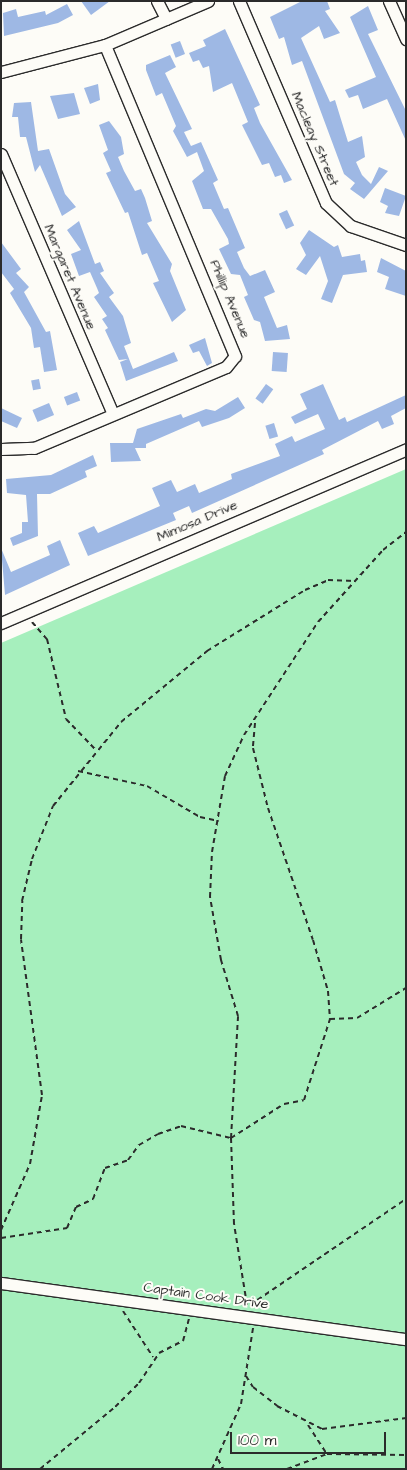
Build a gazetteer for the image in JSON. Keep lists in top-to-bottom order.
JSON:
{
  "streets": {
    "street": [
      "Macleay Street",
      "Margaret Avenue",
      "Phillip Avenue",
      "Mimosa Drive",
      "Captain Cook Drive"
    ]
  },
  "crossings": [
    ["Margaret Avenue", "Phillip Avenue"]
  ],
  "scale_bar": "100 m"
}
